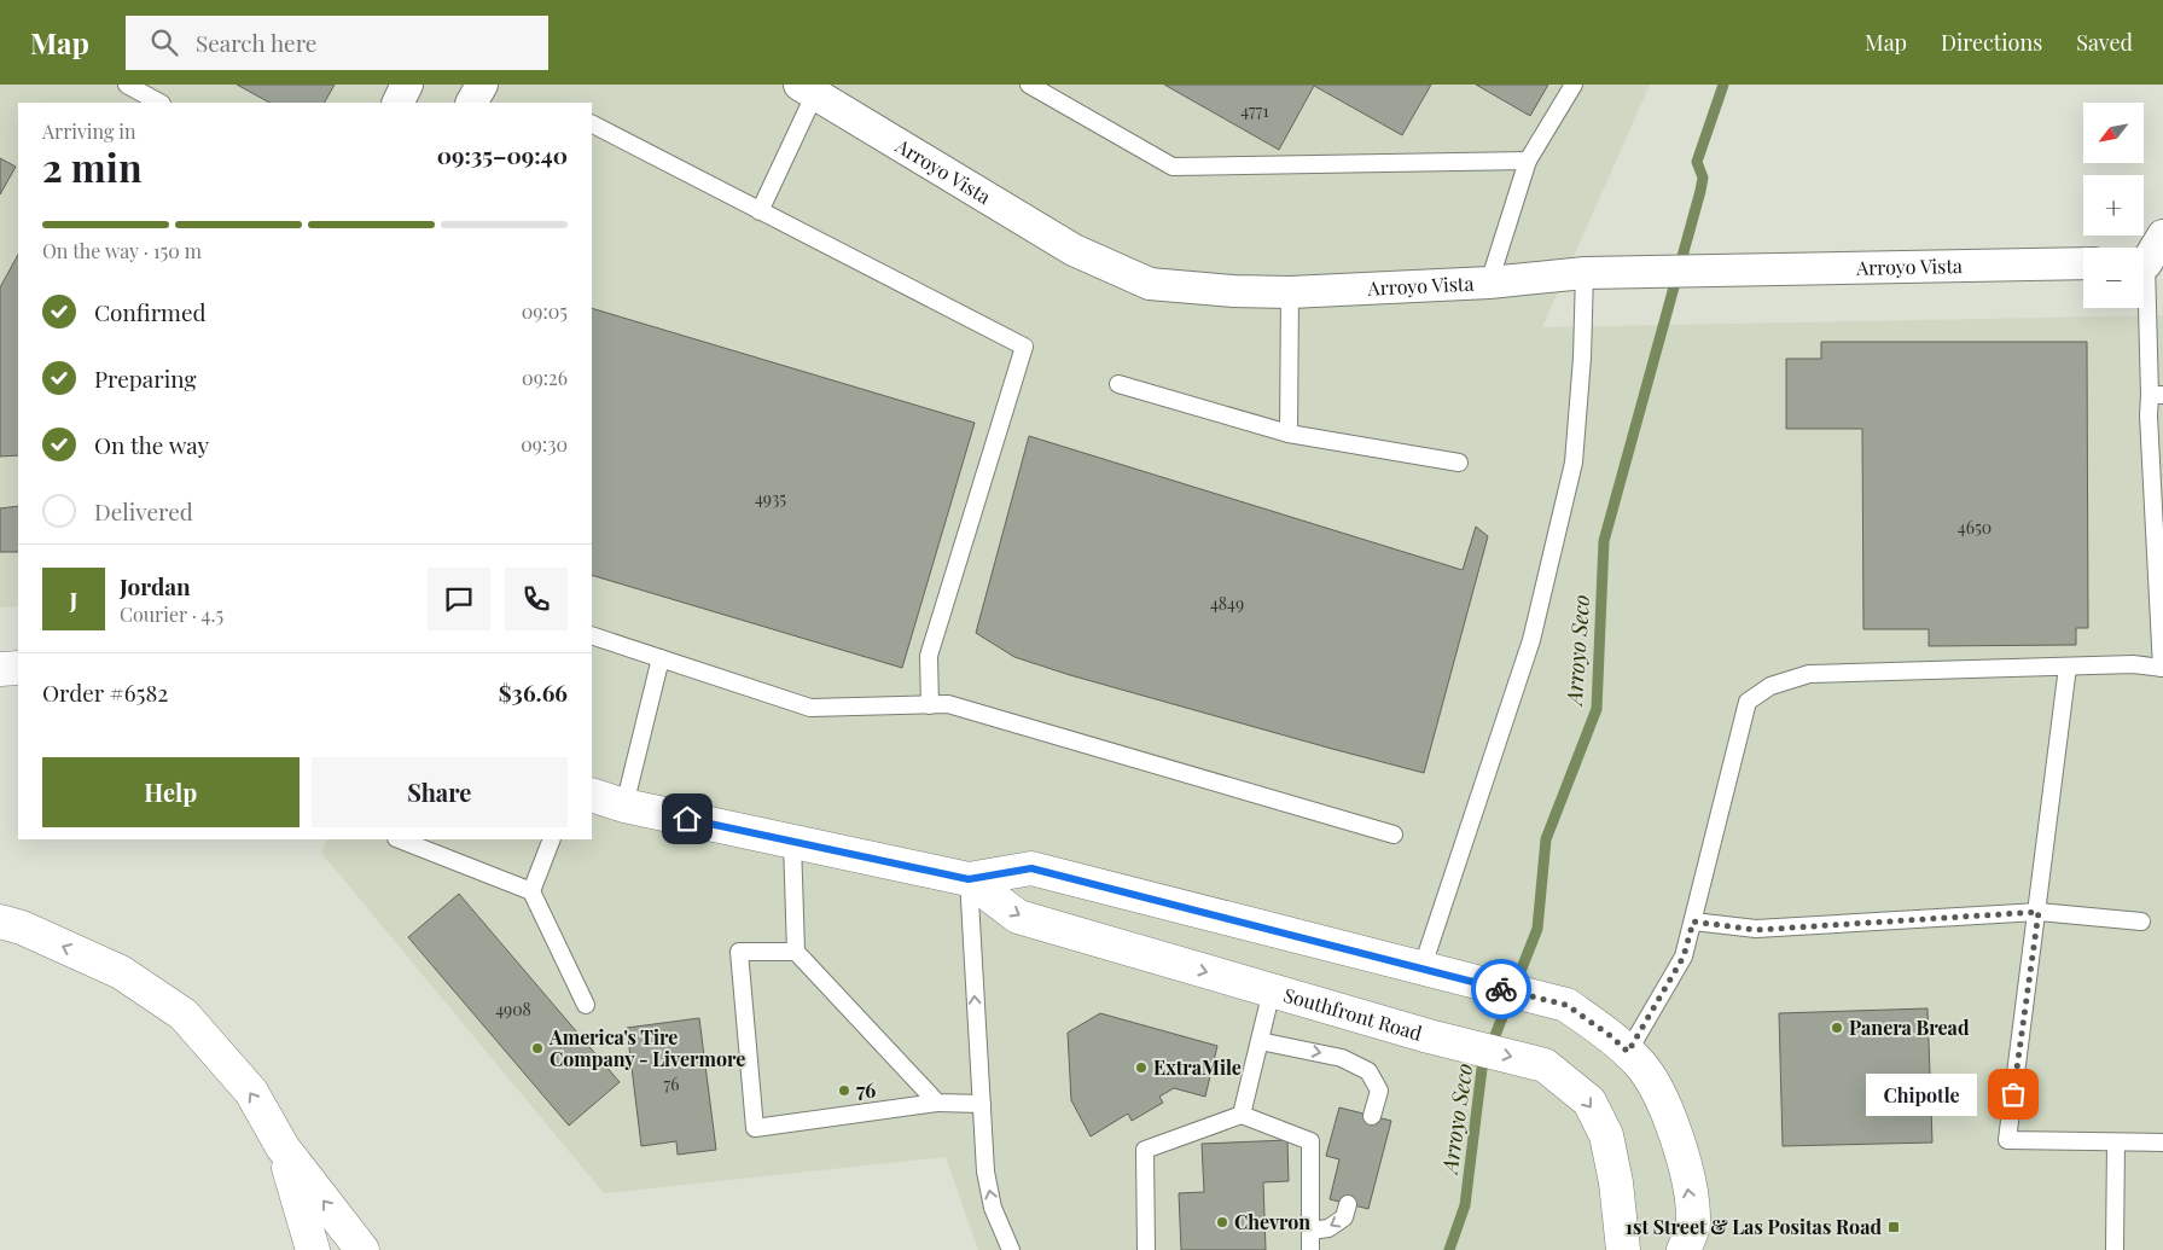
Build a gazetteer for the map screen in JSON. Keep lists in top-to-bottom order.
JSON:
{
  "streets": {
    "main road": ["Southfront Road"],
    "street": ["Arroyo Vista"]
  },
  "water": ["Arroyo Seco"],
  "places": {
    "other": [
      "Panera Bread",
      "America's Tire Company - Livermore",
      "ExtraMile",
      "76",
      "Chipotle",
      "Chevron"
    ],
    "transit": ["1st Street & Las Positas Road"]
  },
  "house_numbers": [
    "4771",
    "4935",
    "4650",
    "4849",
    "4908",
    "76"
  ],
  "north": "bottom left",
  "page": {
    "header": "Map",
    "search": "Search here",
    "nav": ["Map", "Directions", "Saved"],
    "map_buttons": ["+", "−"],
    "heading": ["2 min", "Arriving in", "09:35–09:40"],
    "panel": [
      "Jordan",
      "Courier · 4.5",
      "Order #6582",
      "$36.66"
    ],
    "bar": "On the way · 150 m",
    "list": [
      ["Confirmed", "09:05"],
      ["Preparing", "09:26"],
      ["On the way", "09:30"],
      "Delivered"
    ],
    "round": "J",
    "buttons": ["Help", "Share"],
    "bubble": "Chipotle"
  }
}
